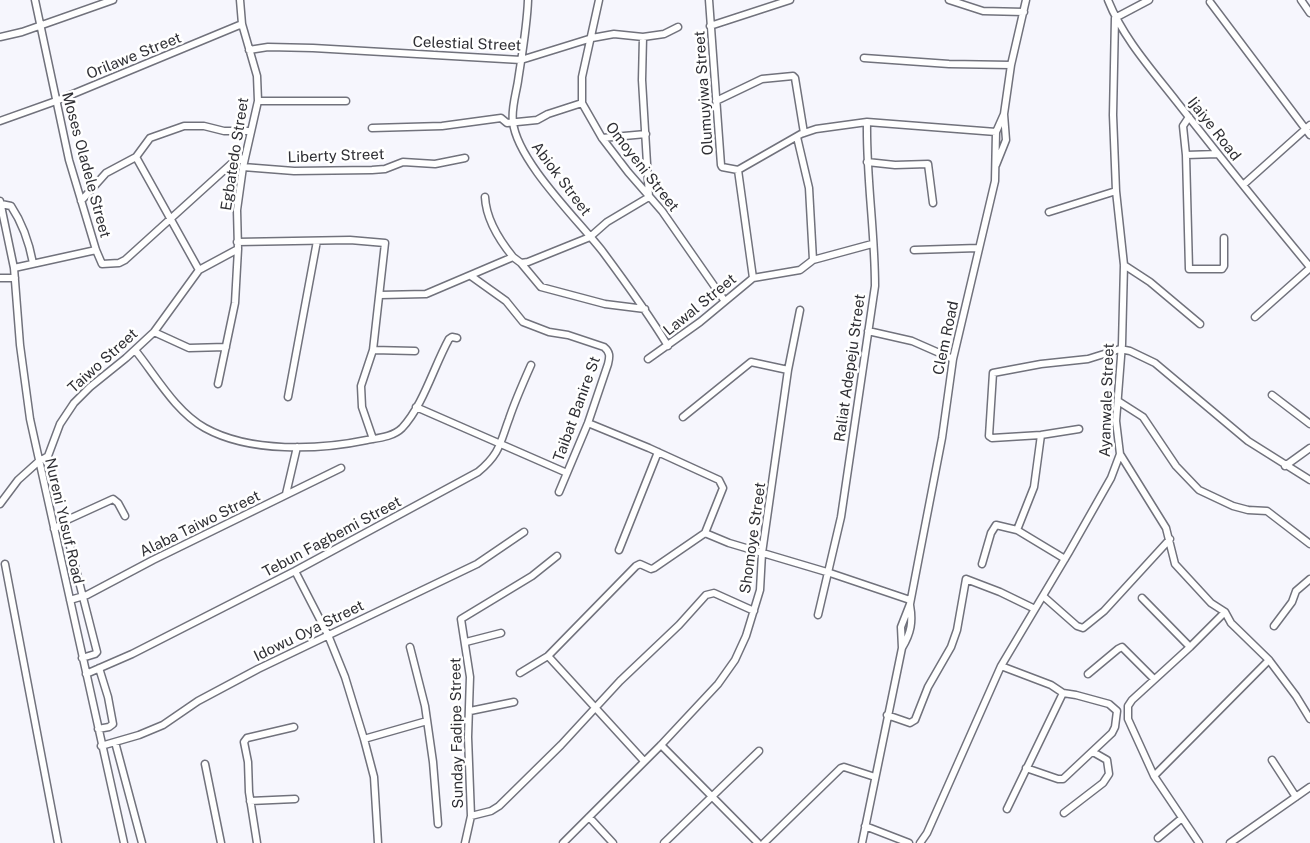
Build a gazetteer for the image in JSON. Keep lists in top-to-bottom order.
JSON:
{
  "streets": {
    "street": [
      "Celestial Street",
      "Orilawe Street",
      "Olumuyiwa Street",
      "Ijaiye Road",
      "Egbatedo Street",
      "Liberty Street",
      "Moses Oladele Street",
      "Omoyeni Street",
      "Abiok Street",
      "Lawal Street",
      "Clem Road",
      "Taiwo Street",
      "Raliat Adepeju Street",
      "Ayanwale Street",
      "Taibat Banire St",
      "Nureni Yusuf Road",
      "Alaba Taiwo Street",
      "Tebun Fagbemi Street",
      "Shomoye Street",
      "Idowu Oya Street",
      "Sunday Fadipe Street"
    ]
  },
  "crossings": [
    ["Celestial Street", "Egbatedo Street"],
    ["Celestial Street", "Abiok Street"],
    ["Orilawe Street", "Egbatedo Street"],
    ["Orilawe Street", "Moses Oladele Street"],
    ["Ijaiye Road", "Ayanwale Street"],
    ["Egbatedo Street", "Liberty Street"],
    ["Egbatedo Street", "Moses Oladele Street"],
    ["Egbatedo Street", "Taiwo Street"],
    ["Omoyeni Street", "Lawal Street"],
    ["Abiok Street", "Lawal Street"],
    ["Lawal Street", "Raliat Adepeju Street"],
    ["Taiwo Street", "Nureni Yusuf Road"],
    ["Nureni Yusuf Road", "Alaba Taiwo Street"],
    ["Nureni Yusuf Road", "Tebun Fagbemi Street"],
    ["Nureni Yusuf Road", "Idowu Oya Street"]
  ]
}
